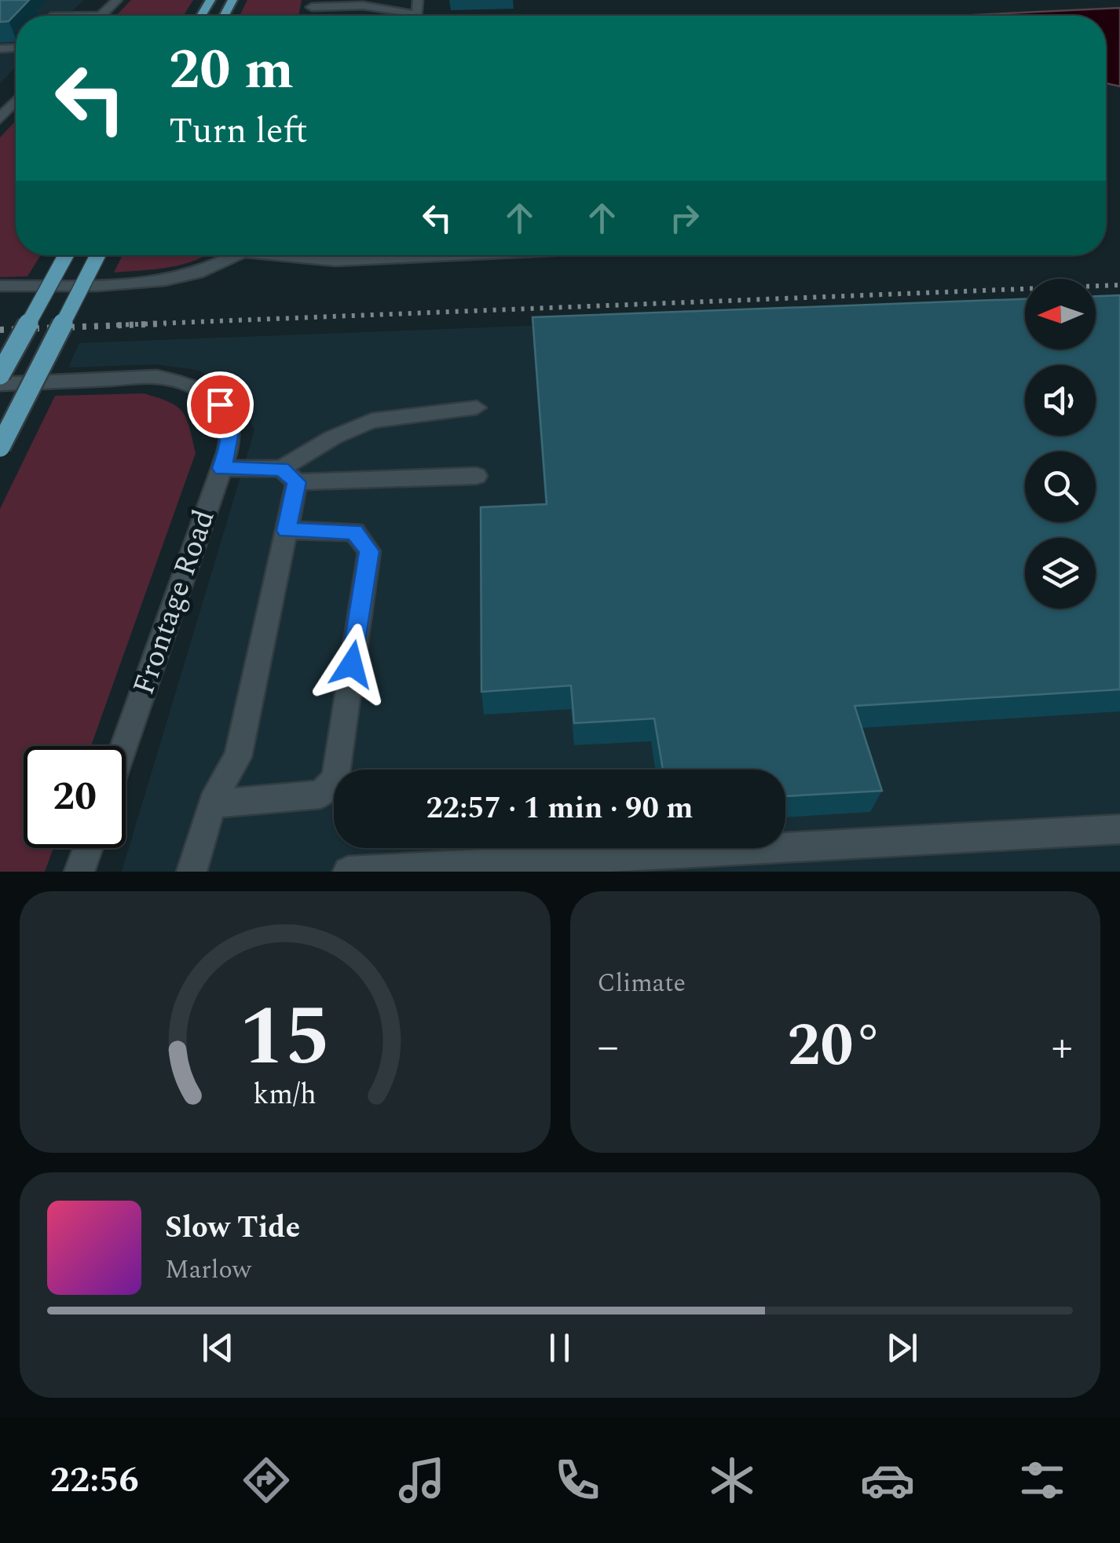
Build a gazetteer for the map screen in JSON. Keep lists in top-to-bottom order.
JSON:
{
  "streets": {
    "street": ["Frontage Road"]
  },
  "north": "left",
  "page": {
    "turn": ["20 m", "Turn left"],
    "limit": "20",
    "trip": "22:57 · 1 min · 90 m",
    "tile": "Climate",
    "heat": ["−", "20°", "+"],
    "song": ["Slow Tide", "Marlow"],
    "tabs": "22:56",
    "gauge": ["15", "km/h"]
  }
}
